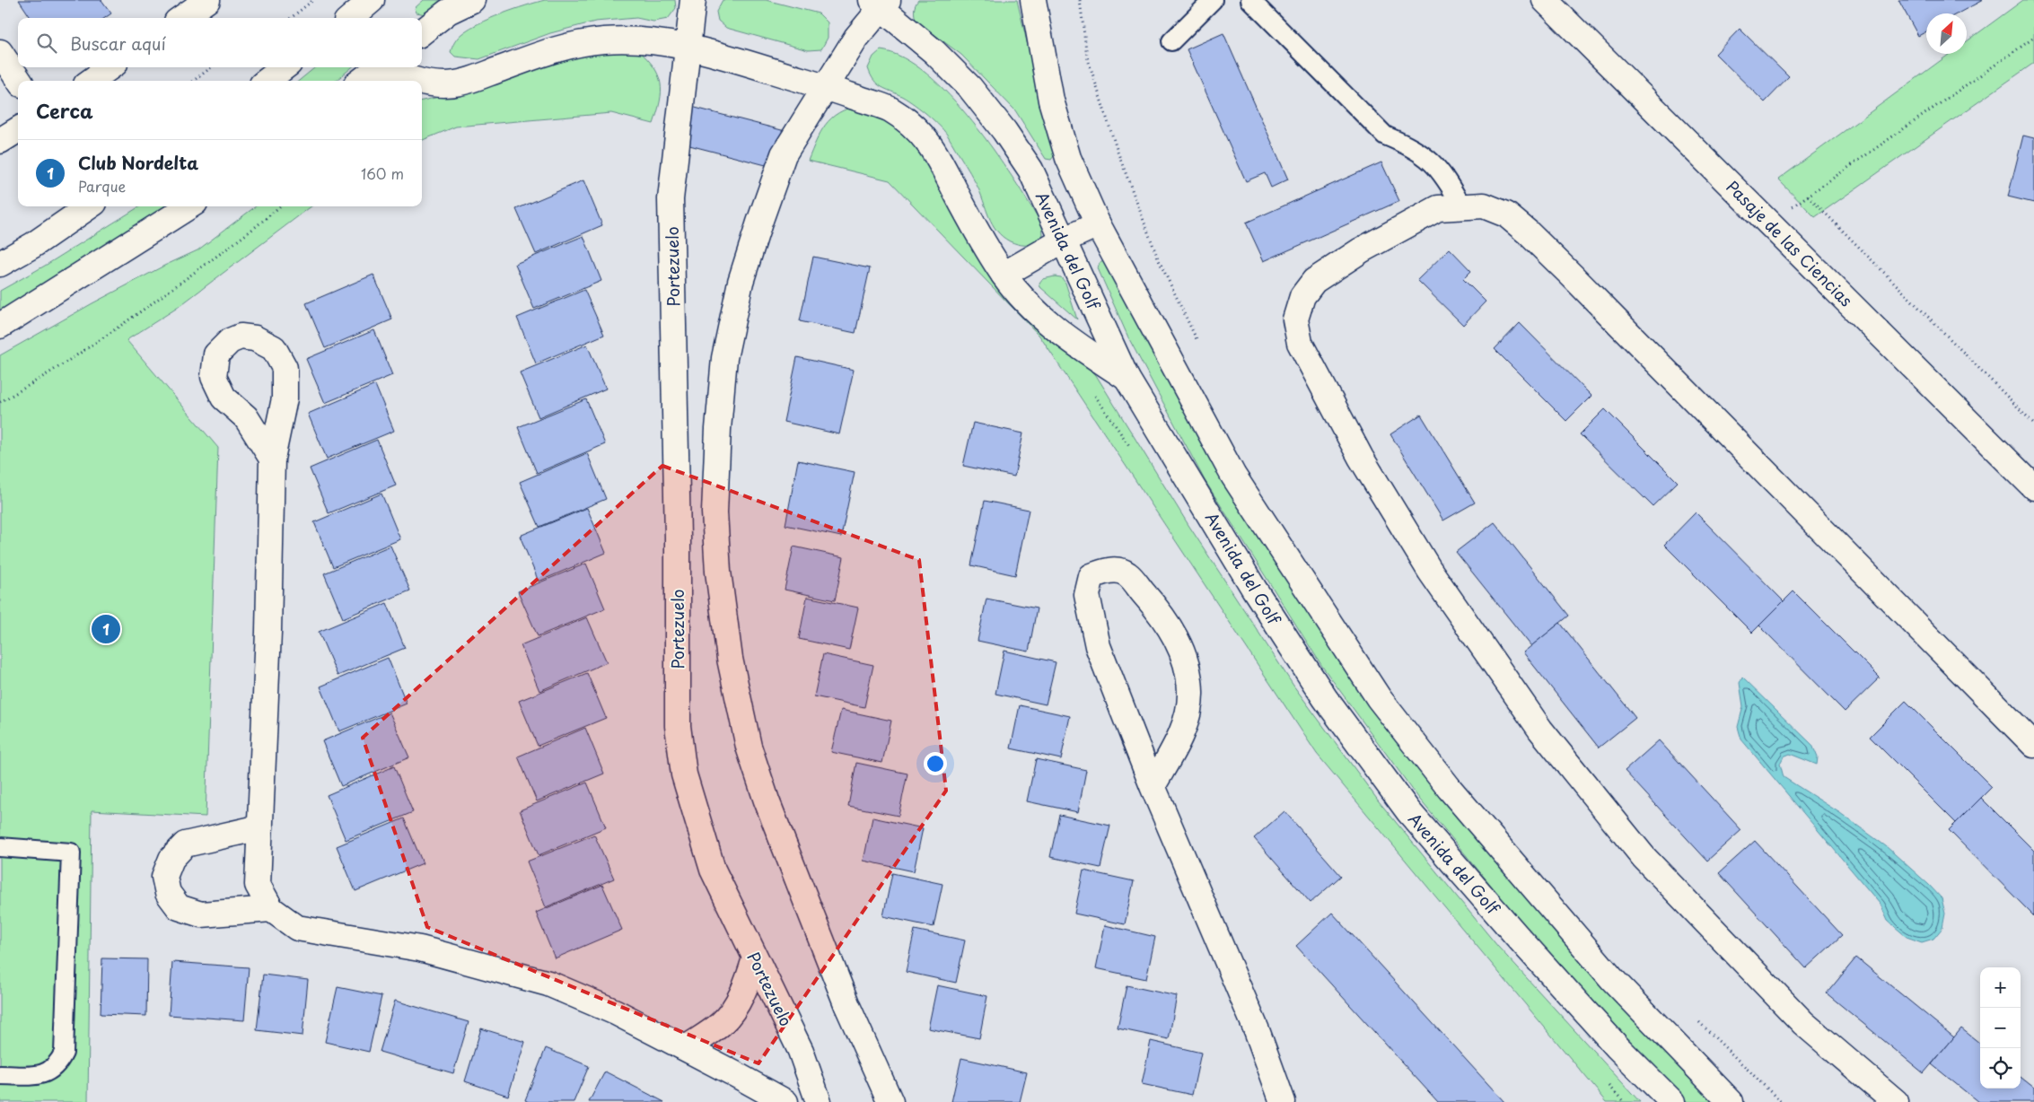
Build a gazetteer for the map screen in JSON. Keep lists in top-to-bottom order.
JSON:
{
  "streets": {
    "street": ["Pasaje de las Ciencias", "Avenida del Golf", "Portezuelo"]
  },
  "north": "top right",
  "page": {
    "search": "Buscar aquí",
    "heading": "Cerca",
    "list": [
      {
        "mark": "1",
        "name": "Club Nordelta",
        "note": "Parque",
        "value": "160 m"
      }
    ],
    "pins": "1",
    "map_buttons": ["+", "−"]
  }
}
